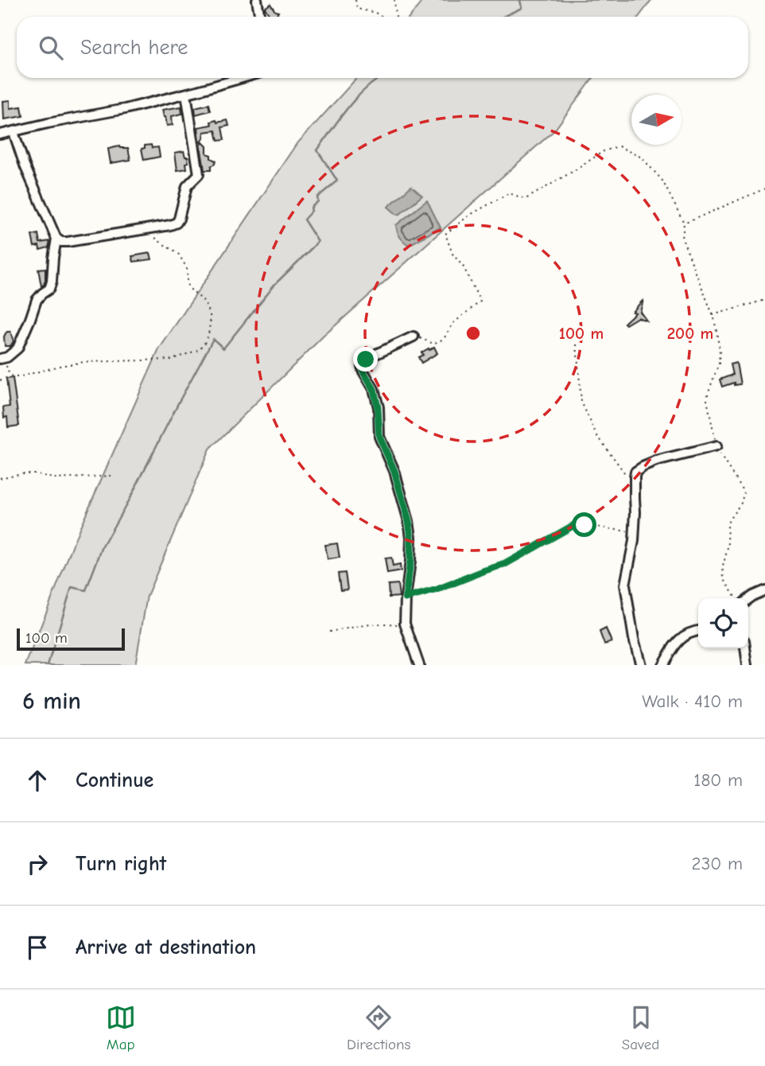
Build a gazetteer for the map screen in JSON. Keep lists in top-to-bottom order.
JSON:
{
  "scale_bar": "100 m",
  "north": "right",
  "page": {
    "search": "Search here",
    "scale": "100 m",
    "heading": ["6 min", "Walk · 410 m"],
    "list": [
      ["Continue", "180 m"],
      ["Turn right", "230 m"],
      "Arrive at destination"
    ],
    "nav": ["Map", "Directions", "Saved"]
  },
  "rings": ["100 m", "200 m"]
}
